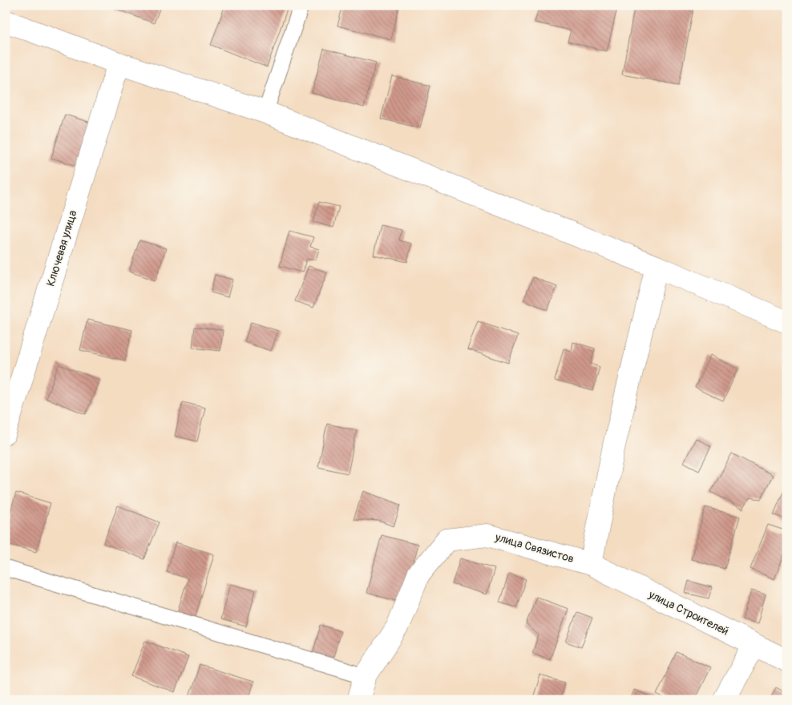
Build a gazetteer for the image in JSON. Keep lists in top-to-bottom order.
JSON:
{
  "streets": {
    "street": ["Ключевая улица", "улица Связистов", "улица Строителей"]
  },
  "crossings": [
    ["улица Связистов", "улица Строителей"]
  ]
}
